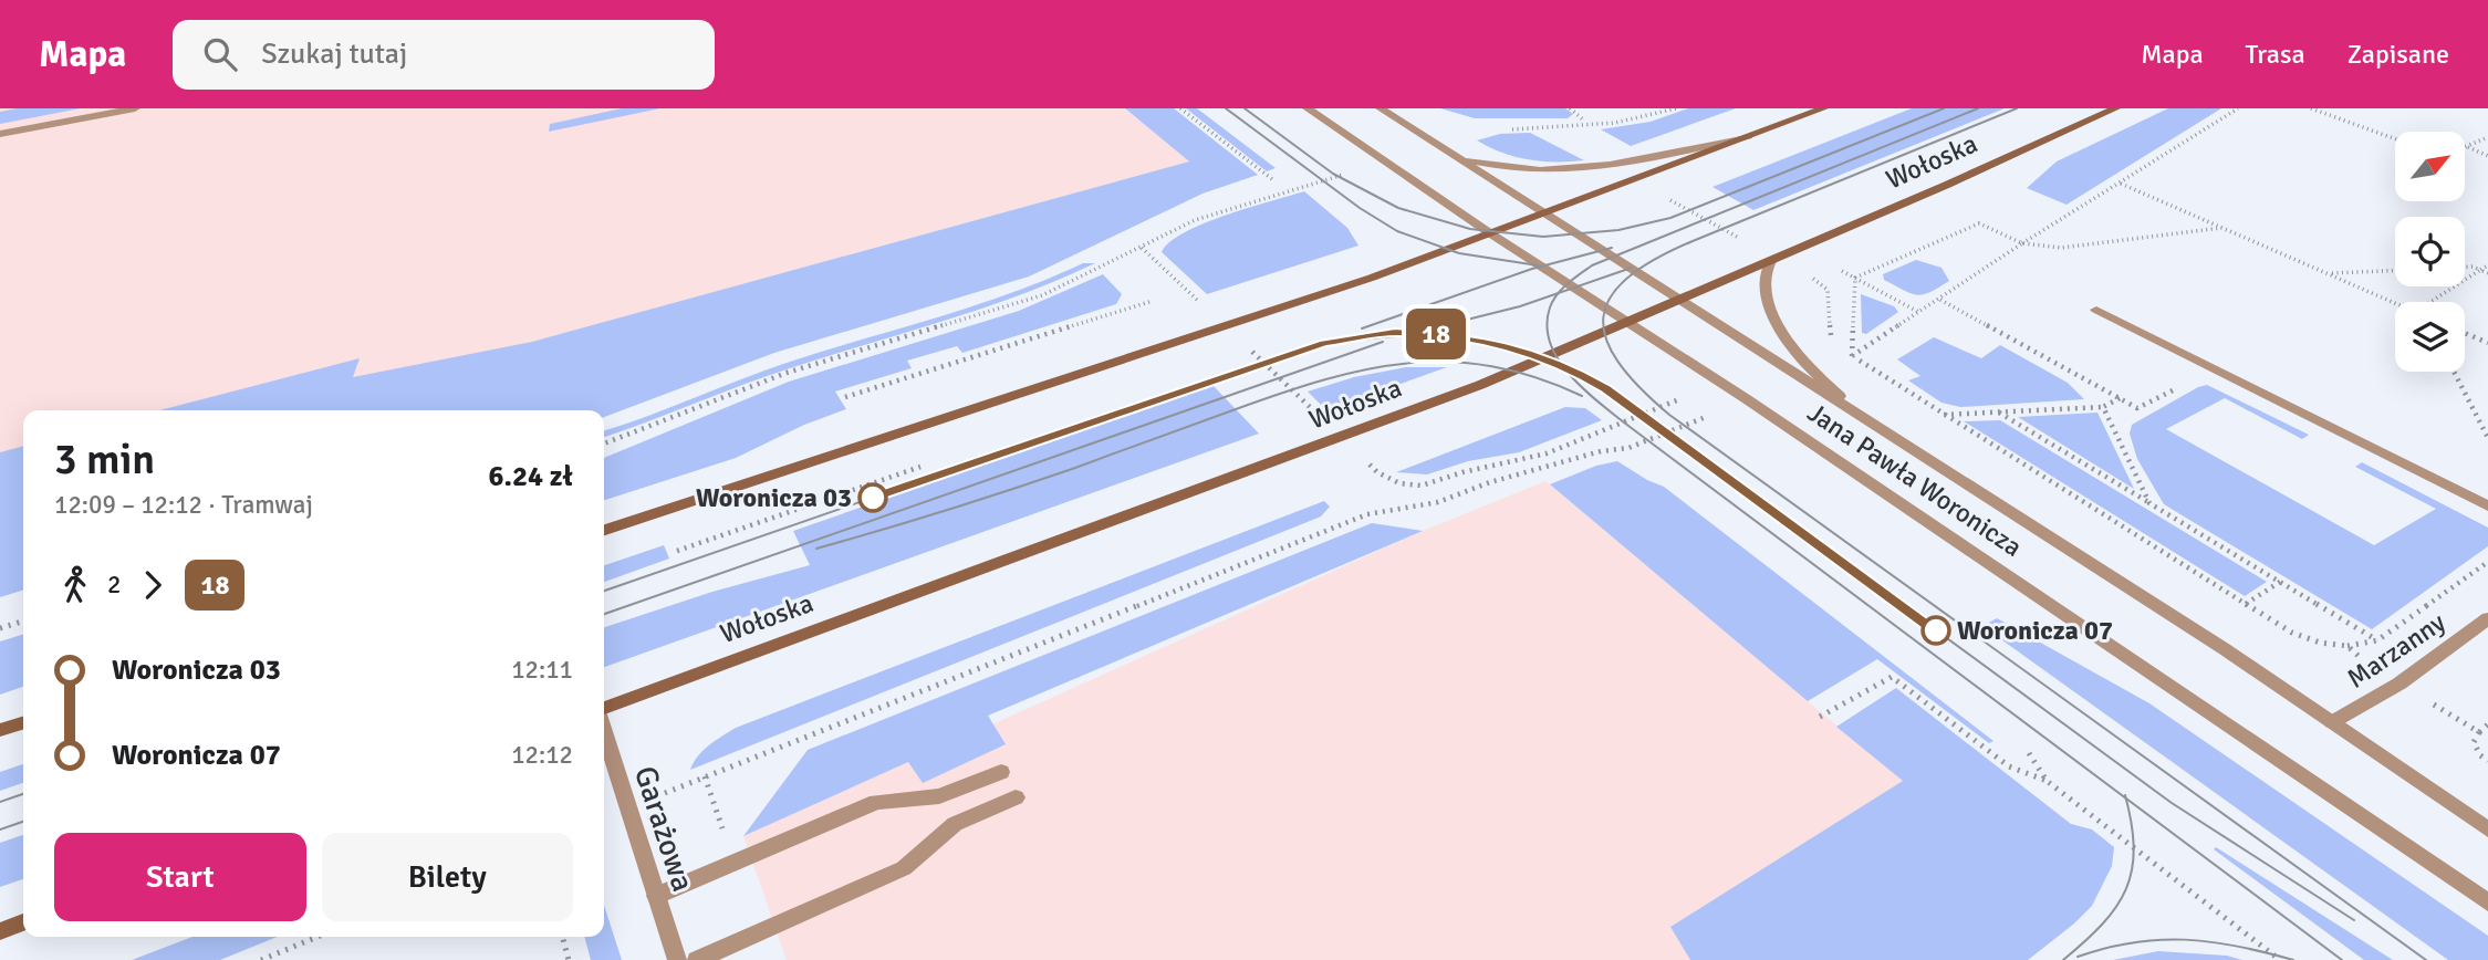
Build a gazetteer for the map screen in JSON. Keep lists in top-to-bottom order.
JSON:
{
  "streets": {
    "main road": ["Wołoska"],
    "street": ["Jana Pawła Woronicza", "Marzanny", "Garażowa"]
  },
  "crossings": [
    ["Wołoska", "Jana Pawła Woronicza"],
    ["Jana Pawła Woronicza", "Marzanny"]
  ],
  "places": ["Woronicza 03", "Woronicza 07"],
  "lines": ["tram line 18"],
  "north": "top right",
  "page": {
    "header": "Mapa",
    "search": "Szukaj tutaj",
    "nav": ["Mapa", "Trasa", "Zapisane"],
    "on_map": "18",
    "heading": ["3 min", "12:09 – 12:12 · Tramwaj", "6.24 zł"],
    "legs": ["2", "18"],
    "list": [
      {
        "name": "Woronicza 03",
        "value": "12:11"
      },
      {
        "name": "Woronicza 07",
        "value": "12:12"
      }
    ],
    "buttons": ["Start", "Bilety"]
  }
}
